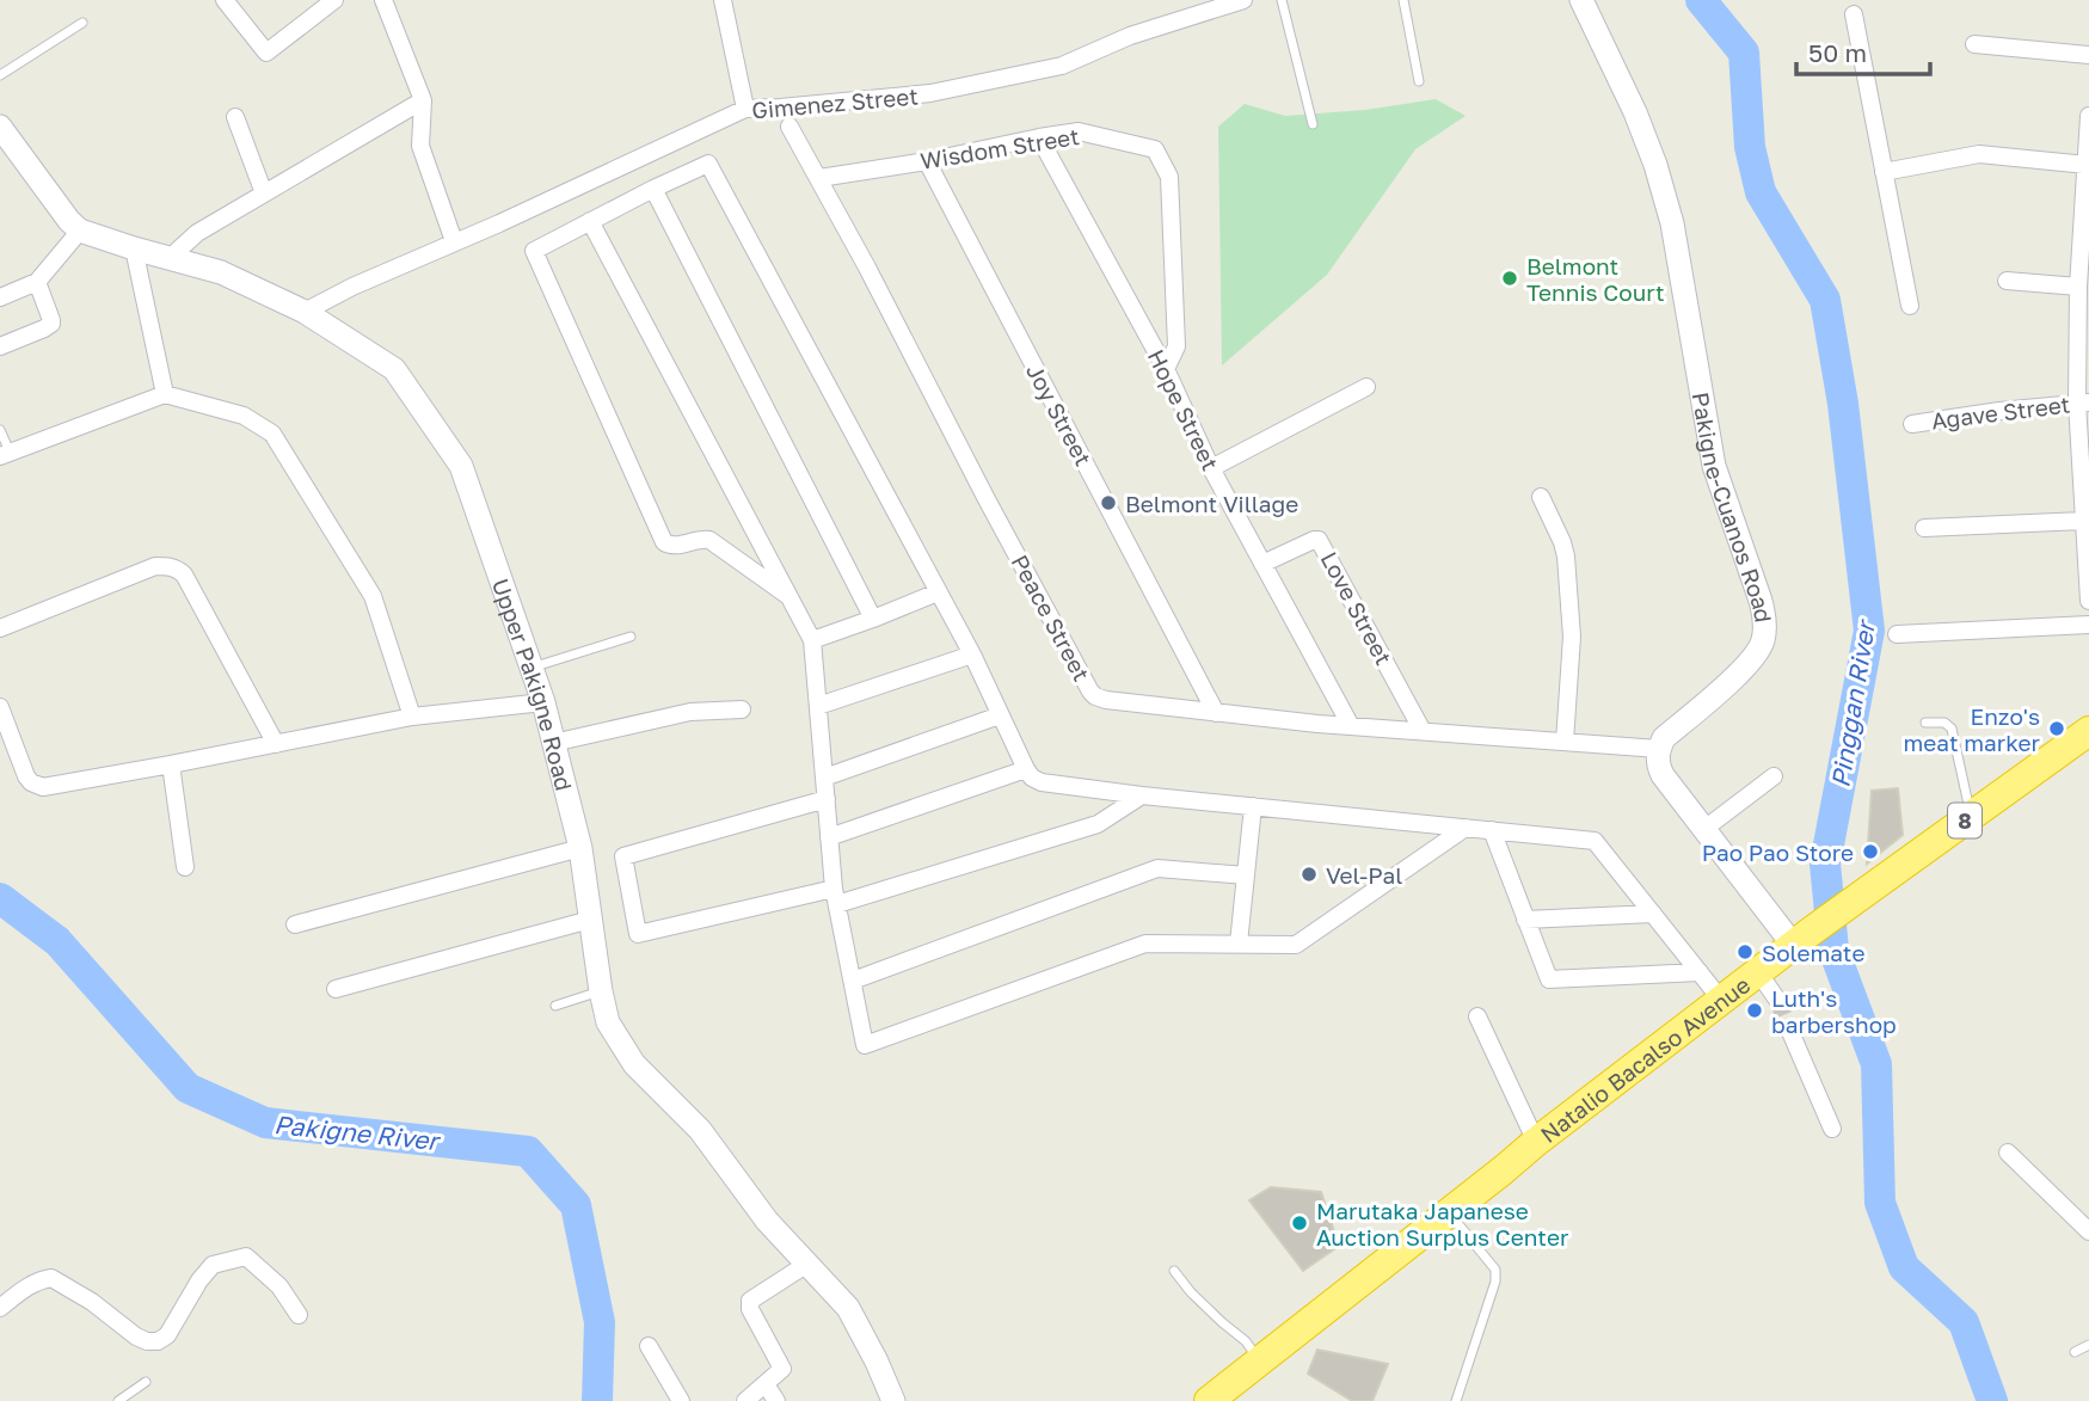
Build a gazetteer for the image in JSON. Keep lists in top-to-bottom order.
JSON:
{
  "streets": {
    "highway": ["8", "Natalio Bacalso Avenue"],
    "street": [
      "Gimenez Street",
      "Wisdom Street",
      "Hope Street",
      "Agave Street",
      "Joy Street",
      "Pakigne-Cuanos Road",
      "Love Street",
      "Peace Street",
      "Upper Pakigne Road"
    ]
  },
  "crossings": [
    ["Gimenez Street", "Upper Pakigne Road"],
    ["Wisdom Street", "Hope Street"],
    ["Wisdom Street", "Joy Street"],
    ["Wisdom Street", "Peace Street"],
    ["Hope Street", "Love Street"],
    ["Hope Street", "Peace Street"],
    ["Joy Street", "Peace Street"],
    ["Pakigne-Cuanos Road", "Peace Street"],
    ["Love Street", "Peace Street"]
  ],
  "water": ["Pinggan River", "Pakigne River"],
  "places": [
    "Belmont Tennis Court",
    "Belmont Village",
    "Enzo's meat marker",
    "Pao Pao Store",
    "Vel-Pal",
    "Solemate",
    "Luth's barbershop",
    "Marutaka Japanese Auction Surplus Center"
  ],
  "scale_bar": "50 m"
}
